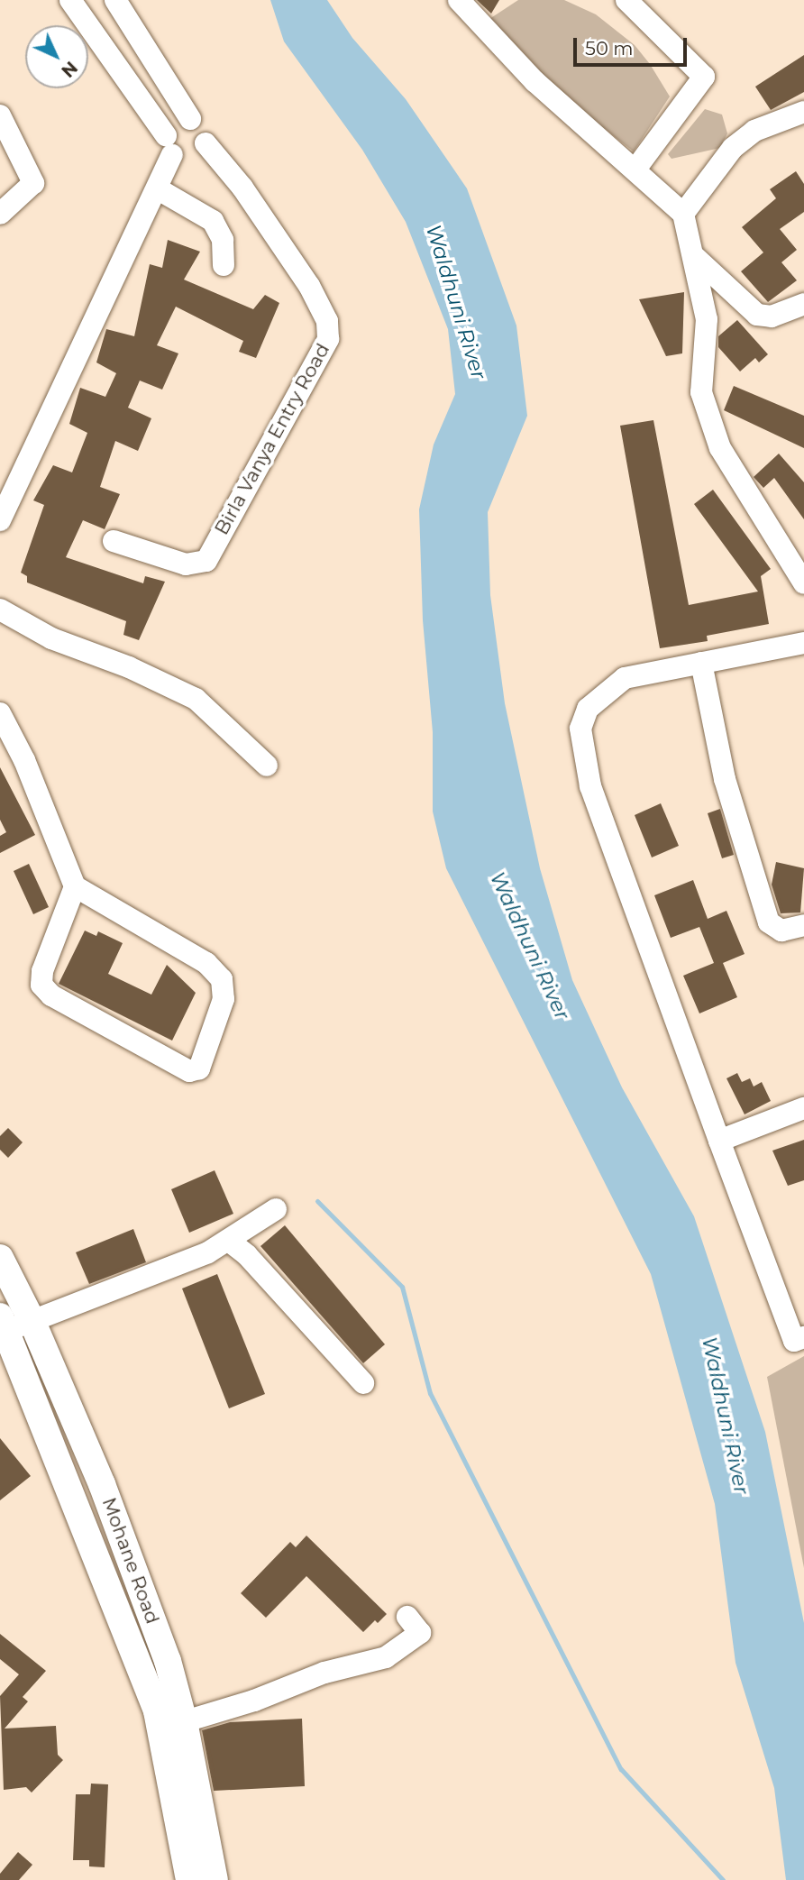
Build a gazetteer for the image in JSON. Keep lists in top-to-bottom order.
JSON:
{
  "streets": {
    "main road": ["Mohane Road"],
    "street": ["Birla Vanya Entry Road"]
  },
  "water": ["Waldhuni River"],
  "scale_bar": "50 m",
  "north": "bottom right"
}
